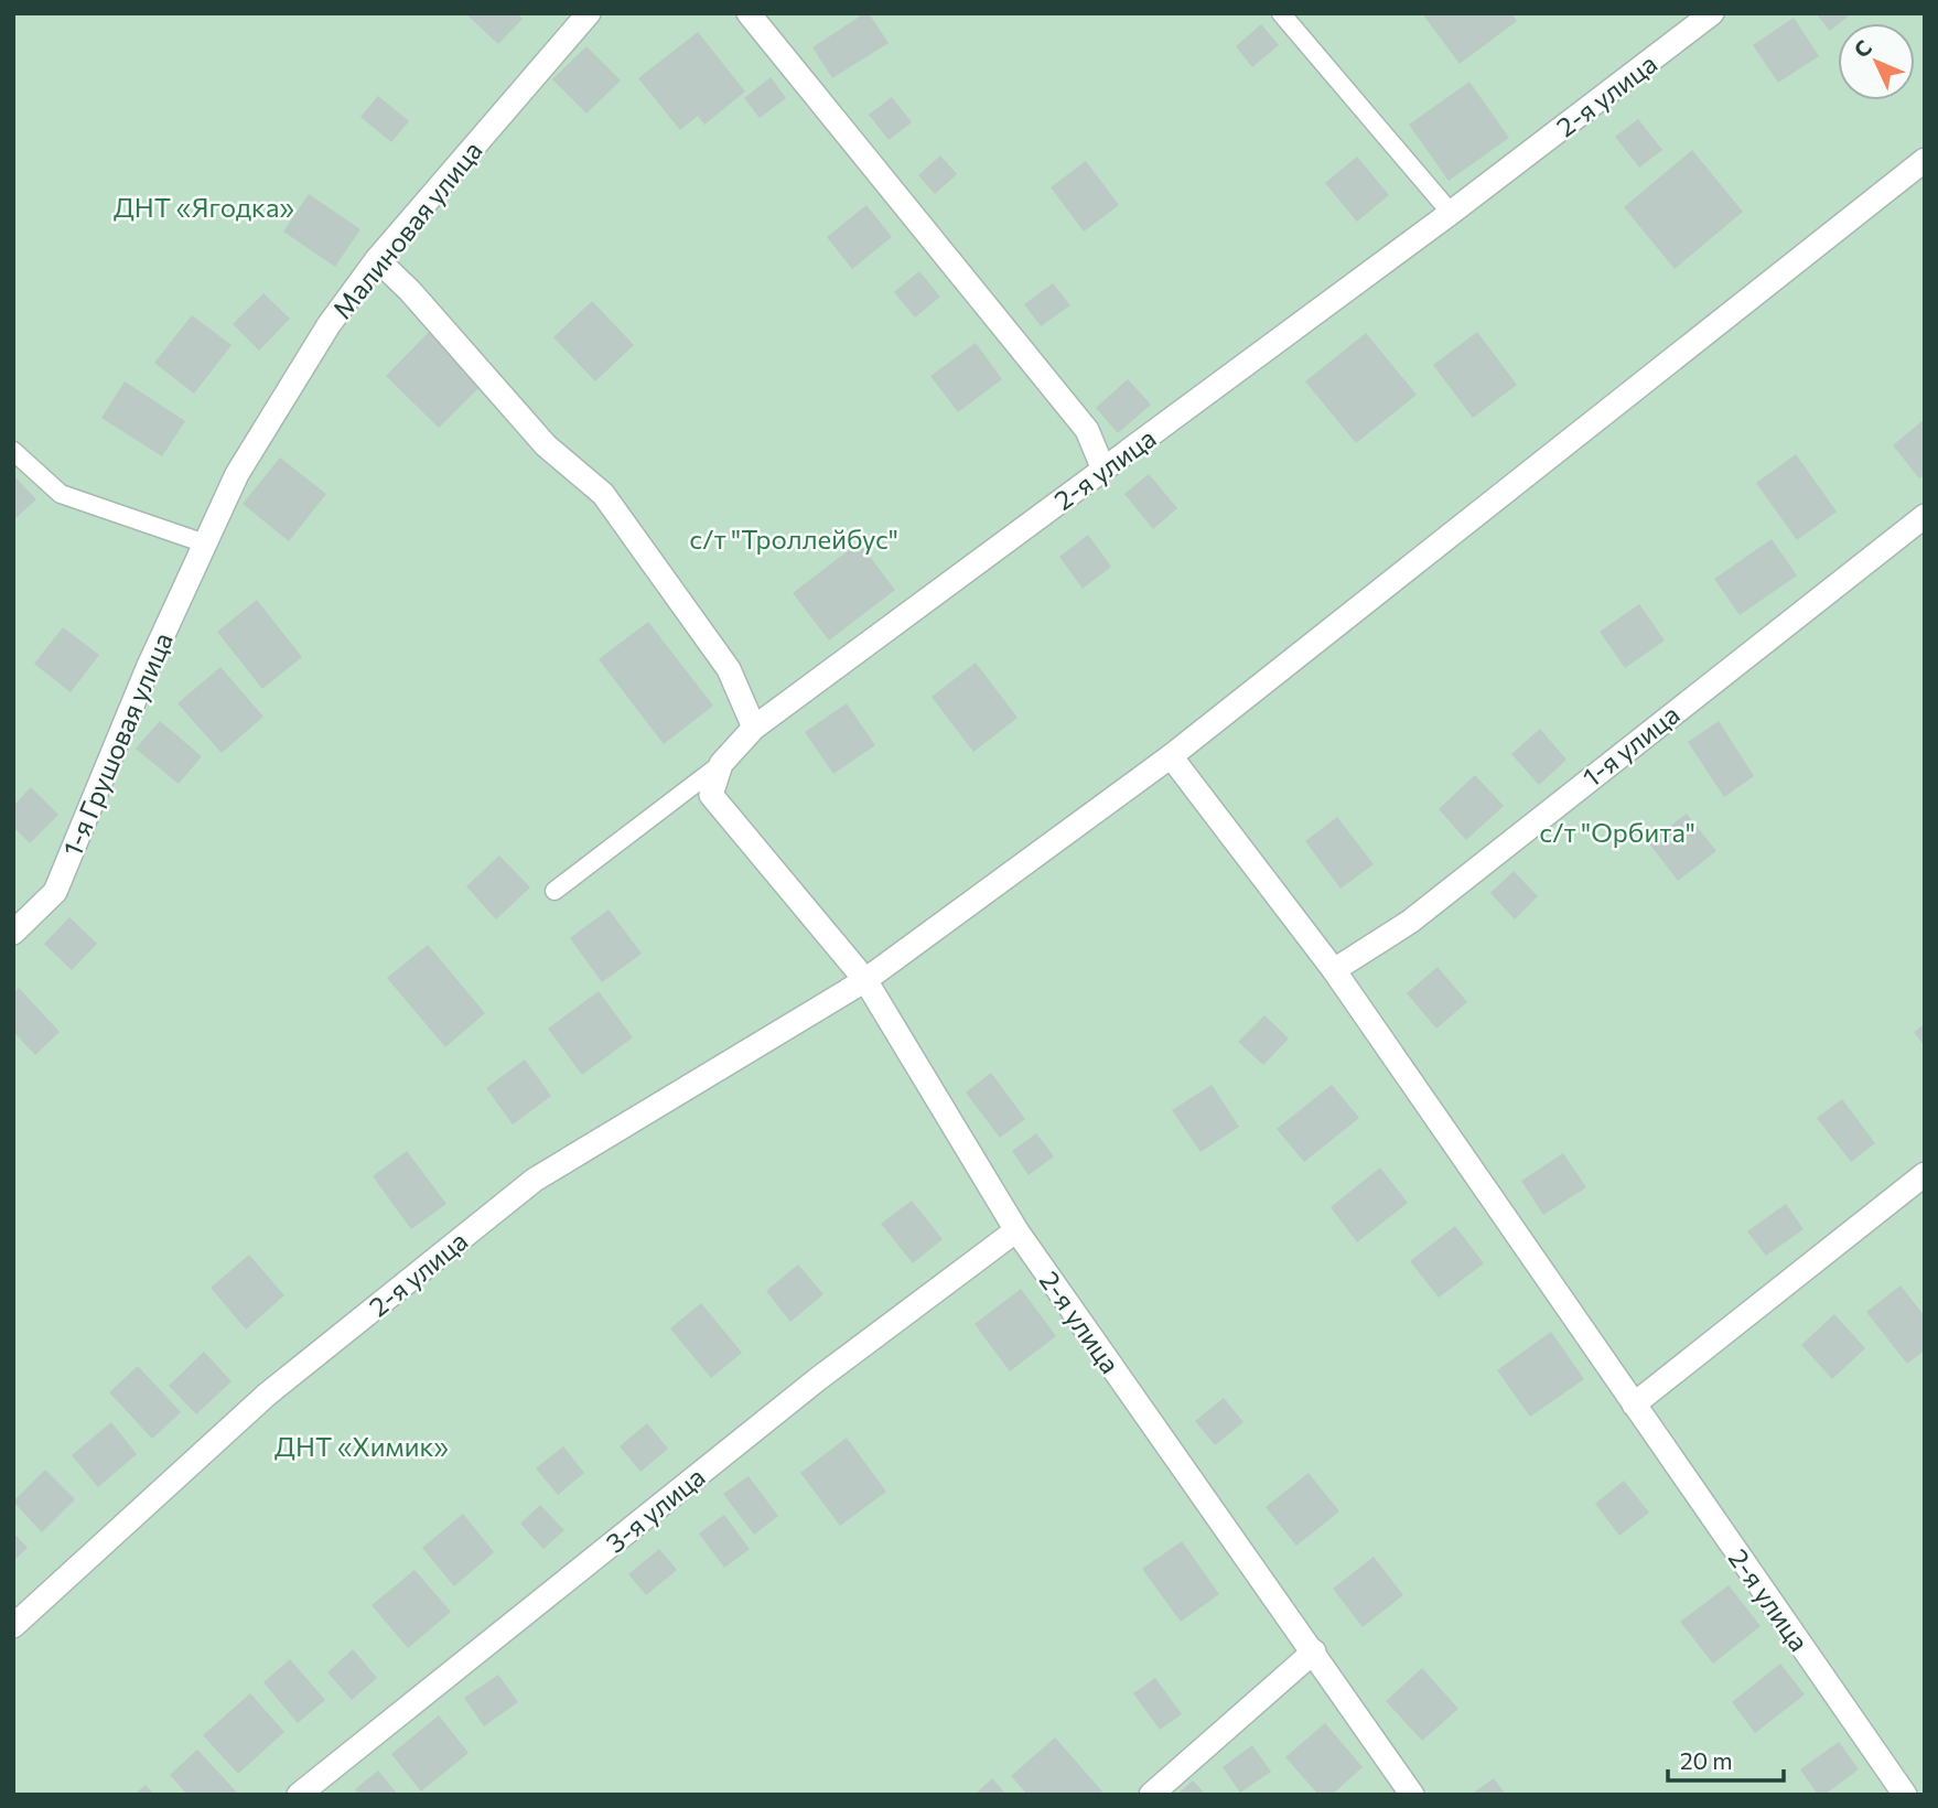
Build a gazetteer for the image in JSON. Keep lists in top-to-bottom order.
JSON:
{
  "streets": {
    "street": [
      "2-я улица",
      "Малиновая улица",
      "1-я Грушовая улица",
      "1-я улица",
      "3-я улица"
    ]
  },
  "crossings": [
    ["2-я улица", "1-я улица"],
    ["2-я улица", "3-я улица"],
    ["Малиновая улица", "1-я Грушовая улица"]
  ],
  "parks": [
    "ДНТ «Ягодка»",
    "с/т \"Троллейбус\"",
    "с/т \"Орбита\"",
    "ДНТ «Химик»"
  ],
  "scale_bar": "20 m",
  "north": "top left"
}
